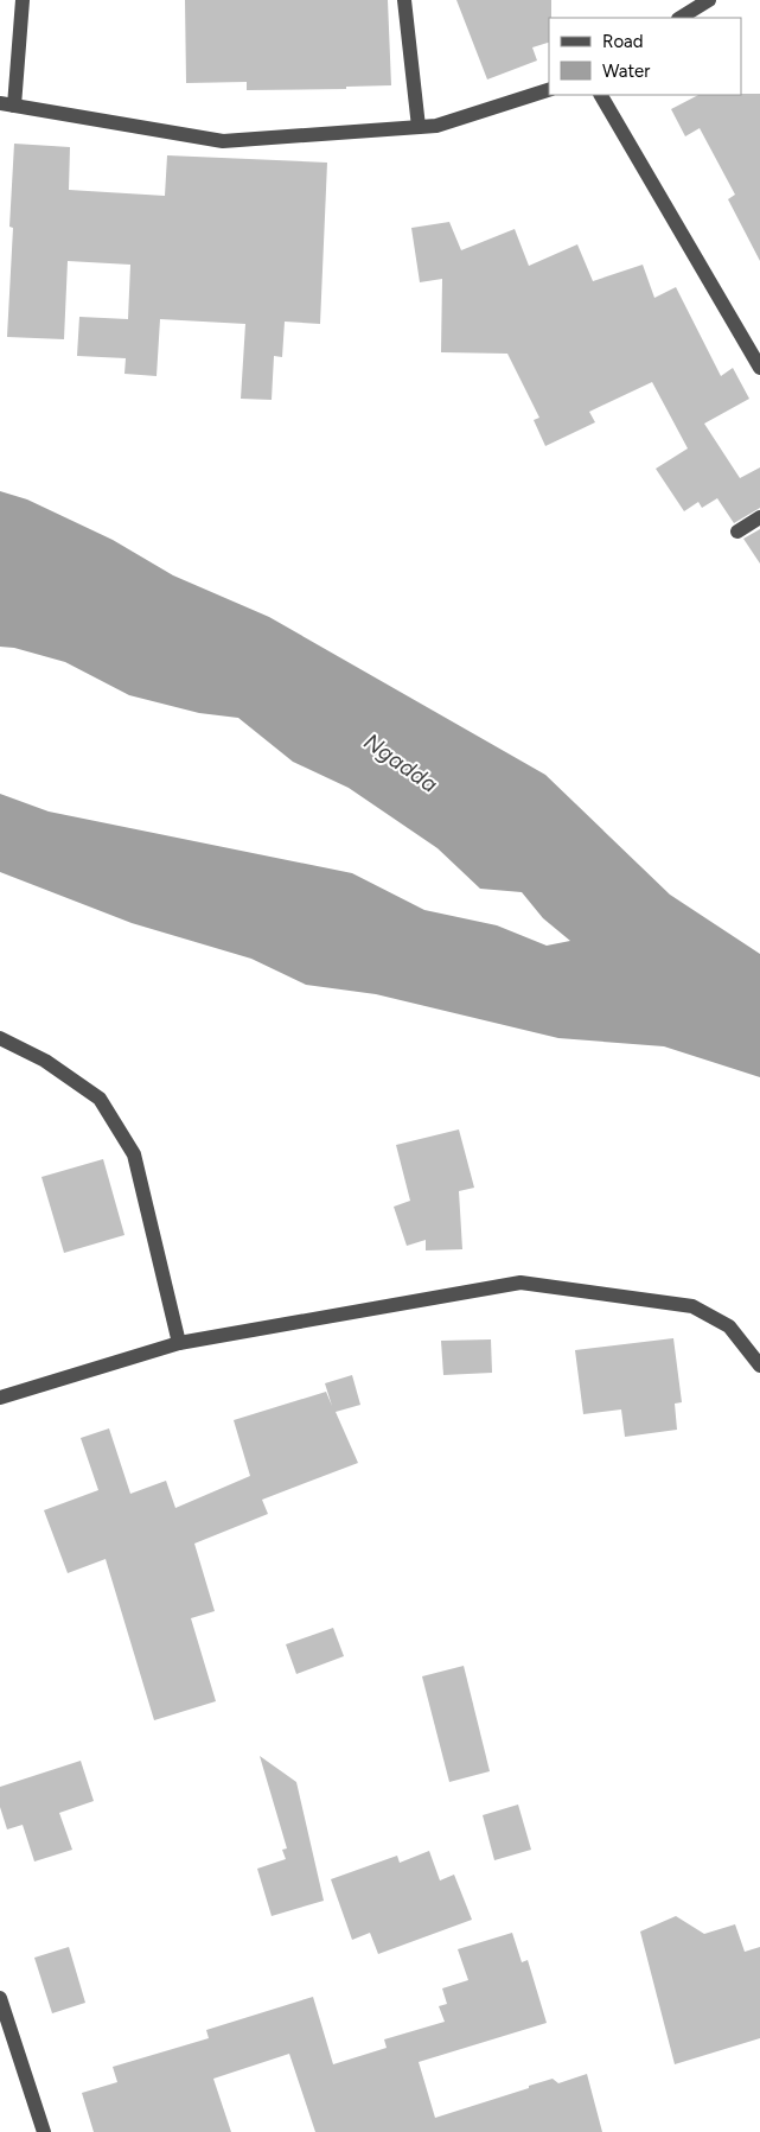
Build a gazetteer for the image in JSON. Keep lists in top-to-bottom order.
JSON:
{
  "water": ["Ngadda"],
  "legend": ["Road", "Water"]
}
